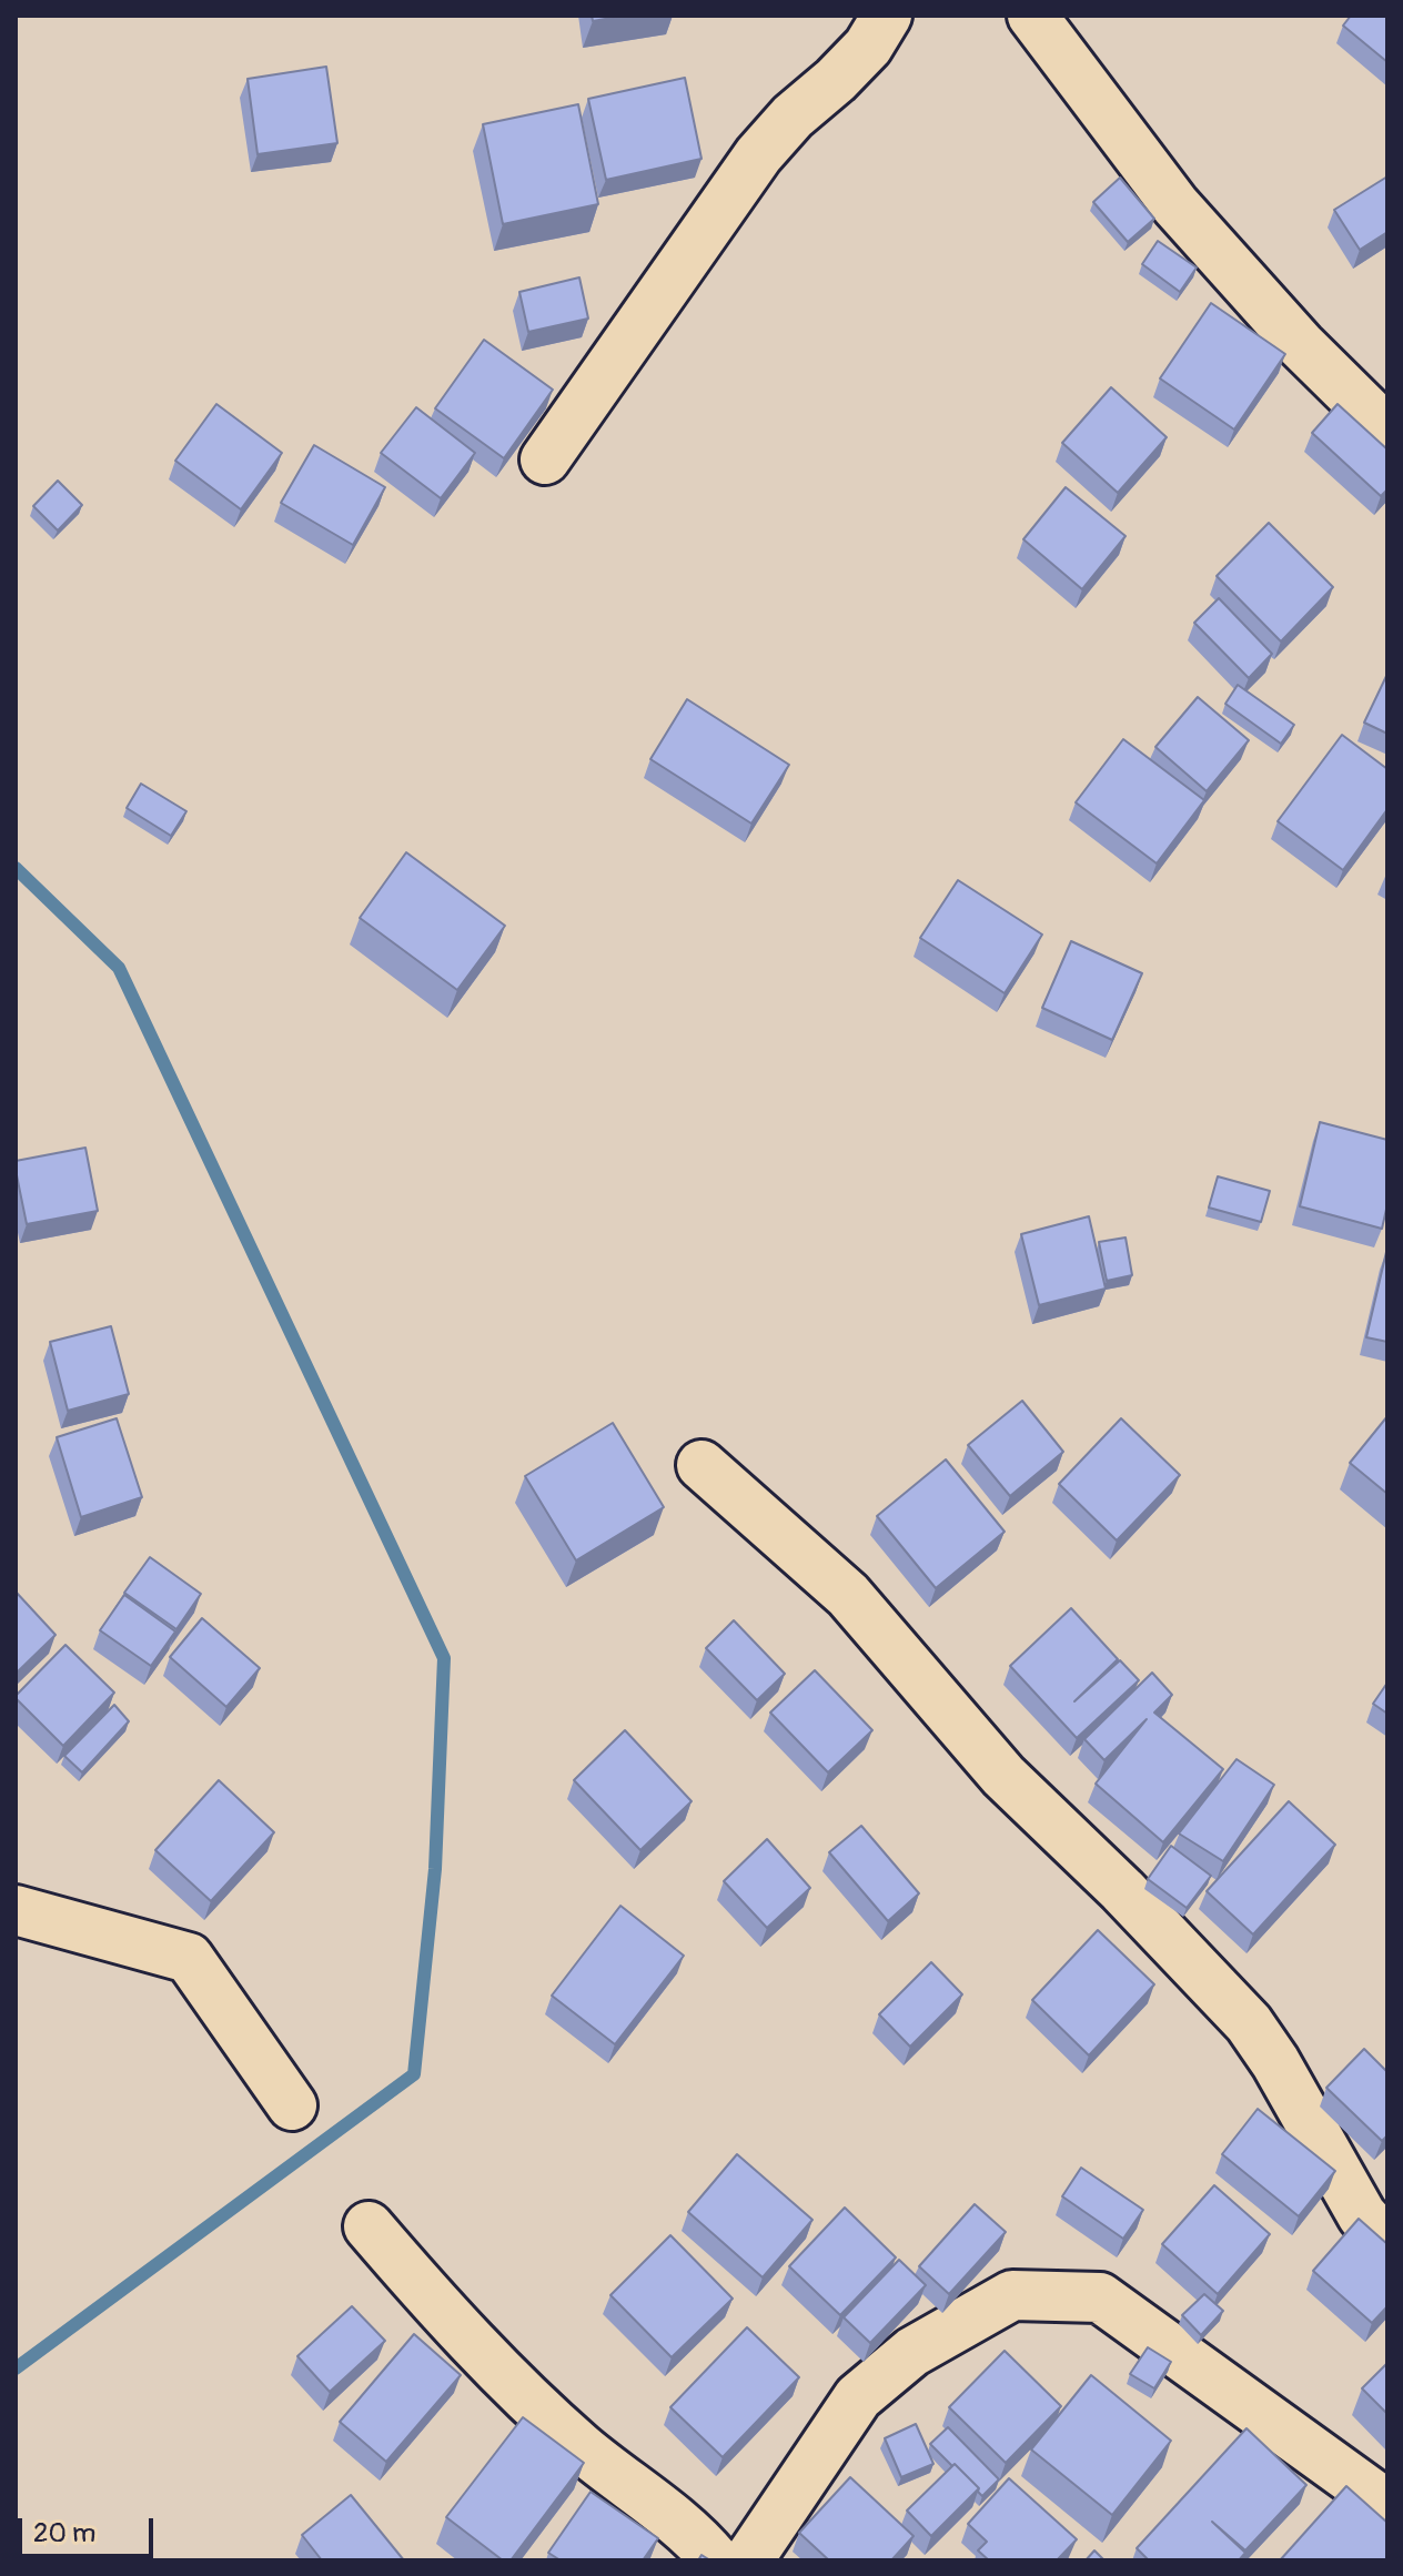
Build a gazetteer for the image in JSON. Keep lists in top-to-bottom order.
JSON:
{
  "scale_bar": "20 m"
}
